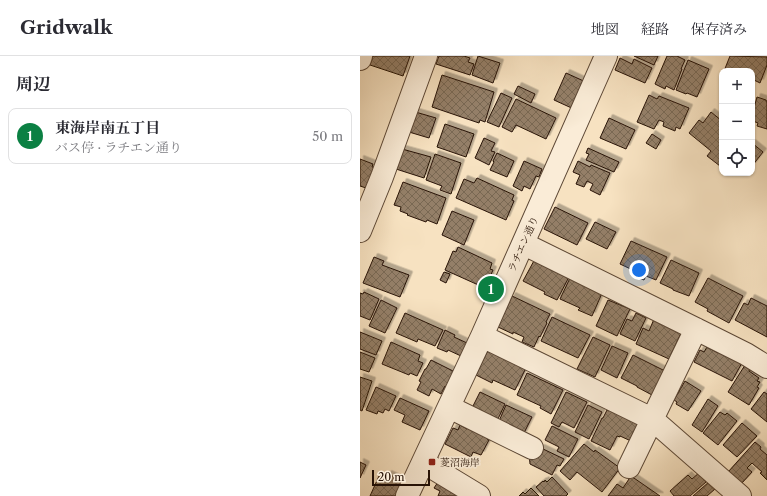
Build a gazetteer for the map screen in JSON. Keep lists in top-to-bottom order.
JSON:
{
  "streets": {
    "street": ["ラチエン通り"]
  },
  "places": {
    "transit": ["菱沼海岸"]
  },
  "scale_bar": "20 m",
  "page": {
    "header": "Gridwalk",
    "nav": ["地図", "経路", "保存済み"],
    "heading": "周辺",
    "map_buttons": ["+", "−"],
    "list": [
      {
        "mark": "1",
        "name": "東海岸南五丁目",
        "note": "バス停 · ラチエン通り",
        "value": "50 m"
      }
    ],
    "pins": "1",
    "scale": "20 m"
  }
}
